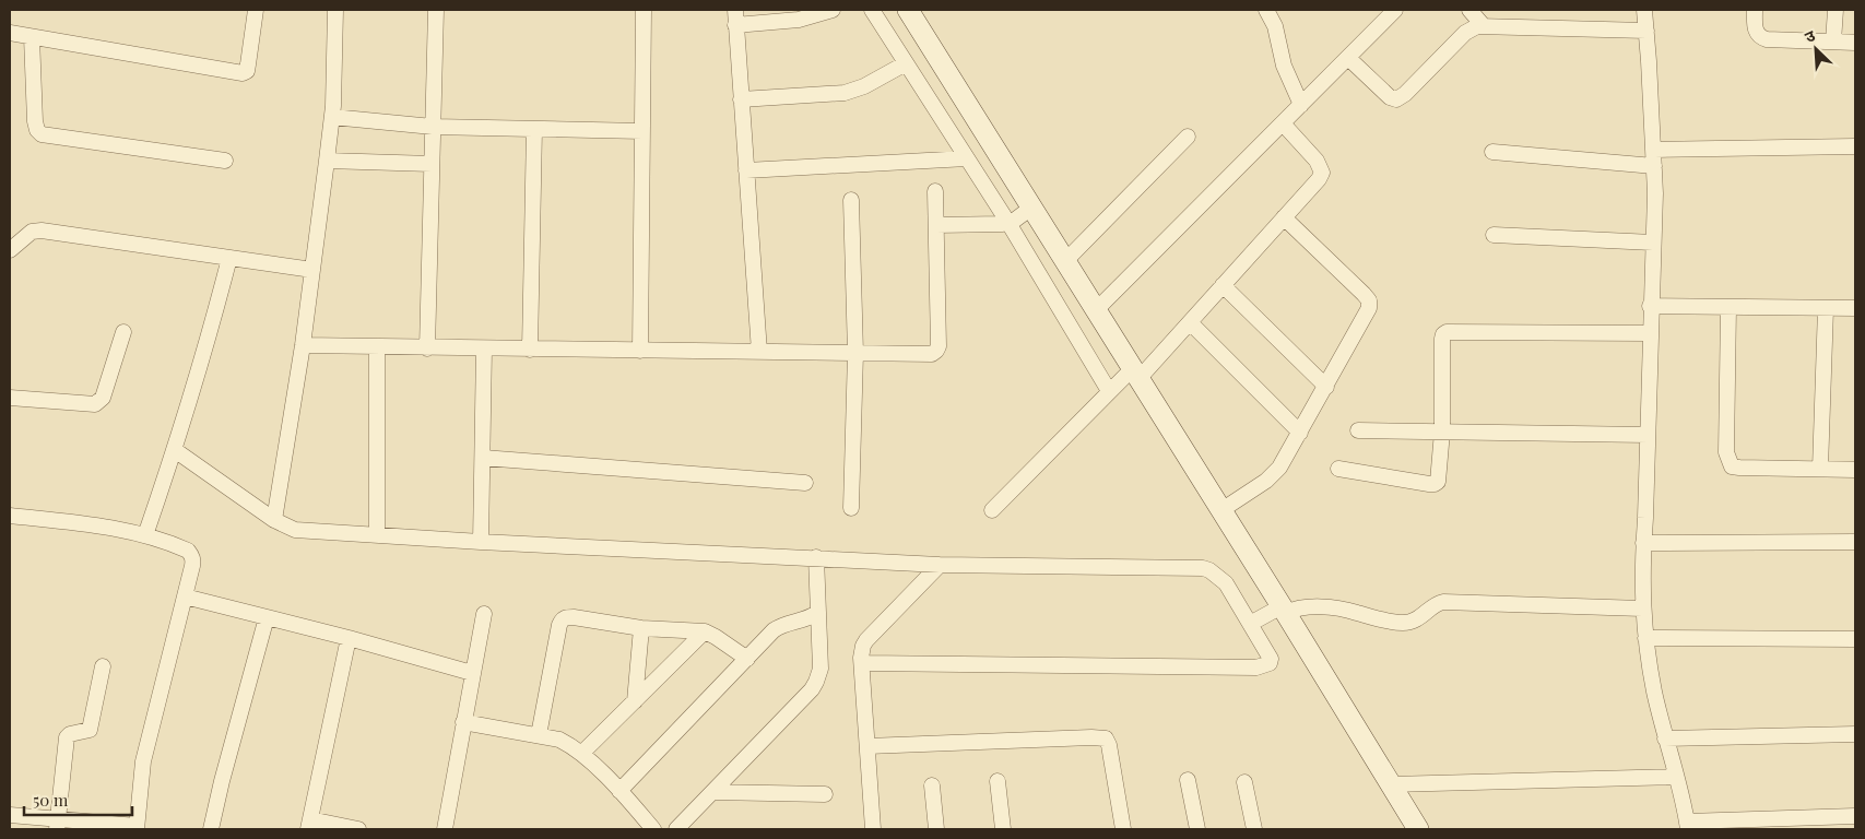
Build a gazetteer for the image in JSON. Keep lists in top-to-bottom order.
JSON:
{
  "scale_bar": "50 m",
  "north": "top left"
}
